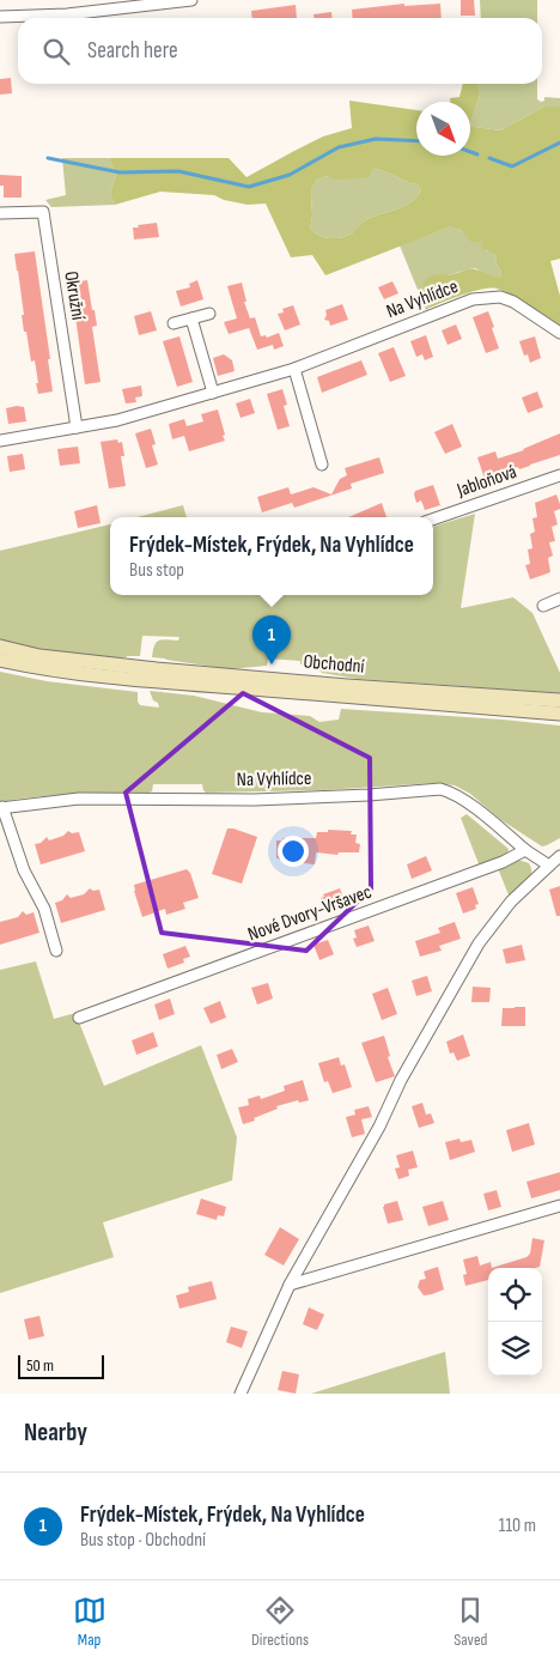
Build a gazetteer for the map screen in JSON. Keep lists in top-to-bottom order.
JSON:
{
  "streets": {
    "main road": ["Obchodní"],
    "street": [
      "Okružní",
      "Na Vyhlídce",
      "Jabloňová",
      "Nové Dvory-Vršavec"
    ]
  },
  "crossings": [
    ["Okružní", "Na Vyhlídce"],
    ["Na Vyhlídce", "Nové Dvory-Vršavec"]
  ],
  "scale_bar": "50 m",
  "north": "bottom right",
  "page": {
    "search": "Search here",
    "popup": ["Frýdek-Místek, Frýdek, Na Vyhlídce", "Bus stop"],
    "pins": "1",
    "scale": "50 m",
    "heading": "Nearby",
    "list": [
      {
        "mark": "1",
        "name": "Frýdek-Místek, Frýdek, Na Vyhlídce",
        "note": "Bus stop · Obchodní",
        "value": "110 m"
      }
    ],
    "nav": ["Map", "Directions", "Saved"]
  }
}
